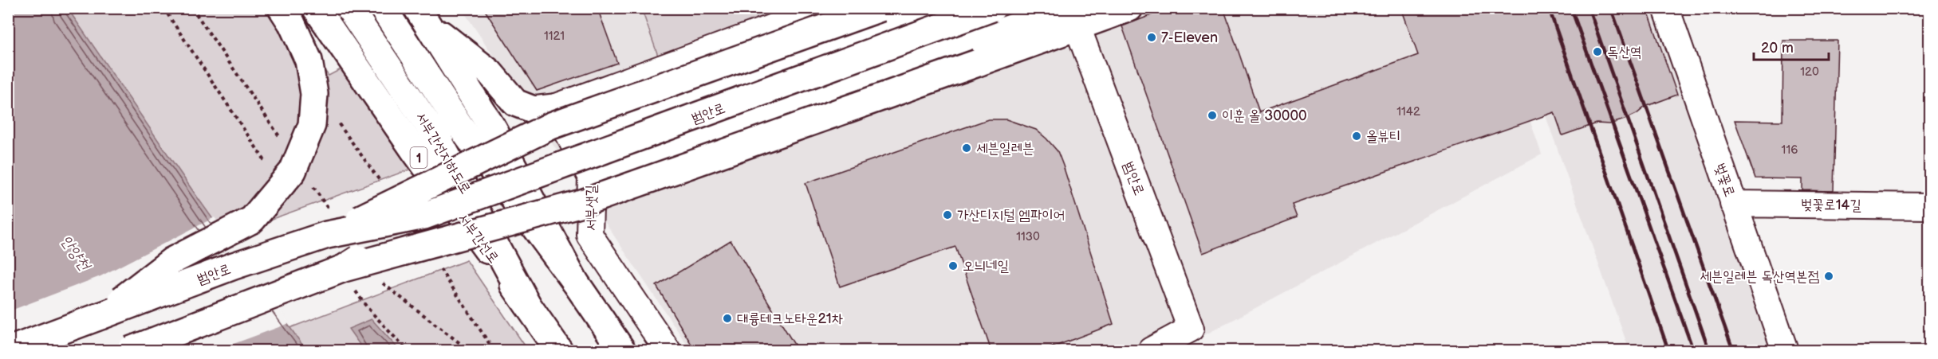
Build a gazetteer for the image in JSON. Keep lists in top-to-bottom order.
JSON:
{
  "streets": {
    "main road": [
      "범안로",
      "서부간선지하도로",
      "1",
      "서부간선로"
    ],
    "street": ["벚꽃로", "벚꽃로14길", "서부샛길"]
  },
  "crossings": [
    ["서부간선지하도로", "서부간선로"],
    ["벚꽃로", "벚꽃로14길"]
  ],
  "water": ["안양천"],
  "places": [
    "7-Eleven",
    "독산역",
    "이훈 올 30000",
    "올뷰티",
    "세븐일레븐",
    "가산디지털 엠파이어",
    "오늬네일",
    "세븐일레븐 독산역본점",
    "대륭테크노타운21차"
  ],
  "house_numbers": [
    "1121",
    "120",
    "1142",
    "116",
    "1130"
  ],
  "scale_bar": "20 m"
}
